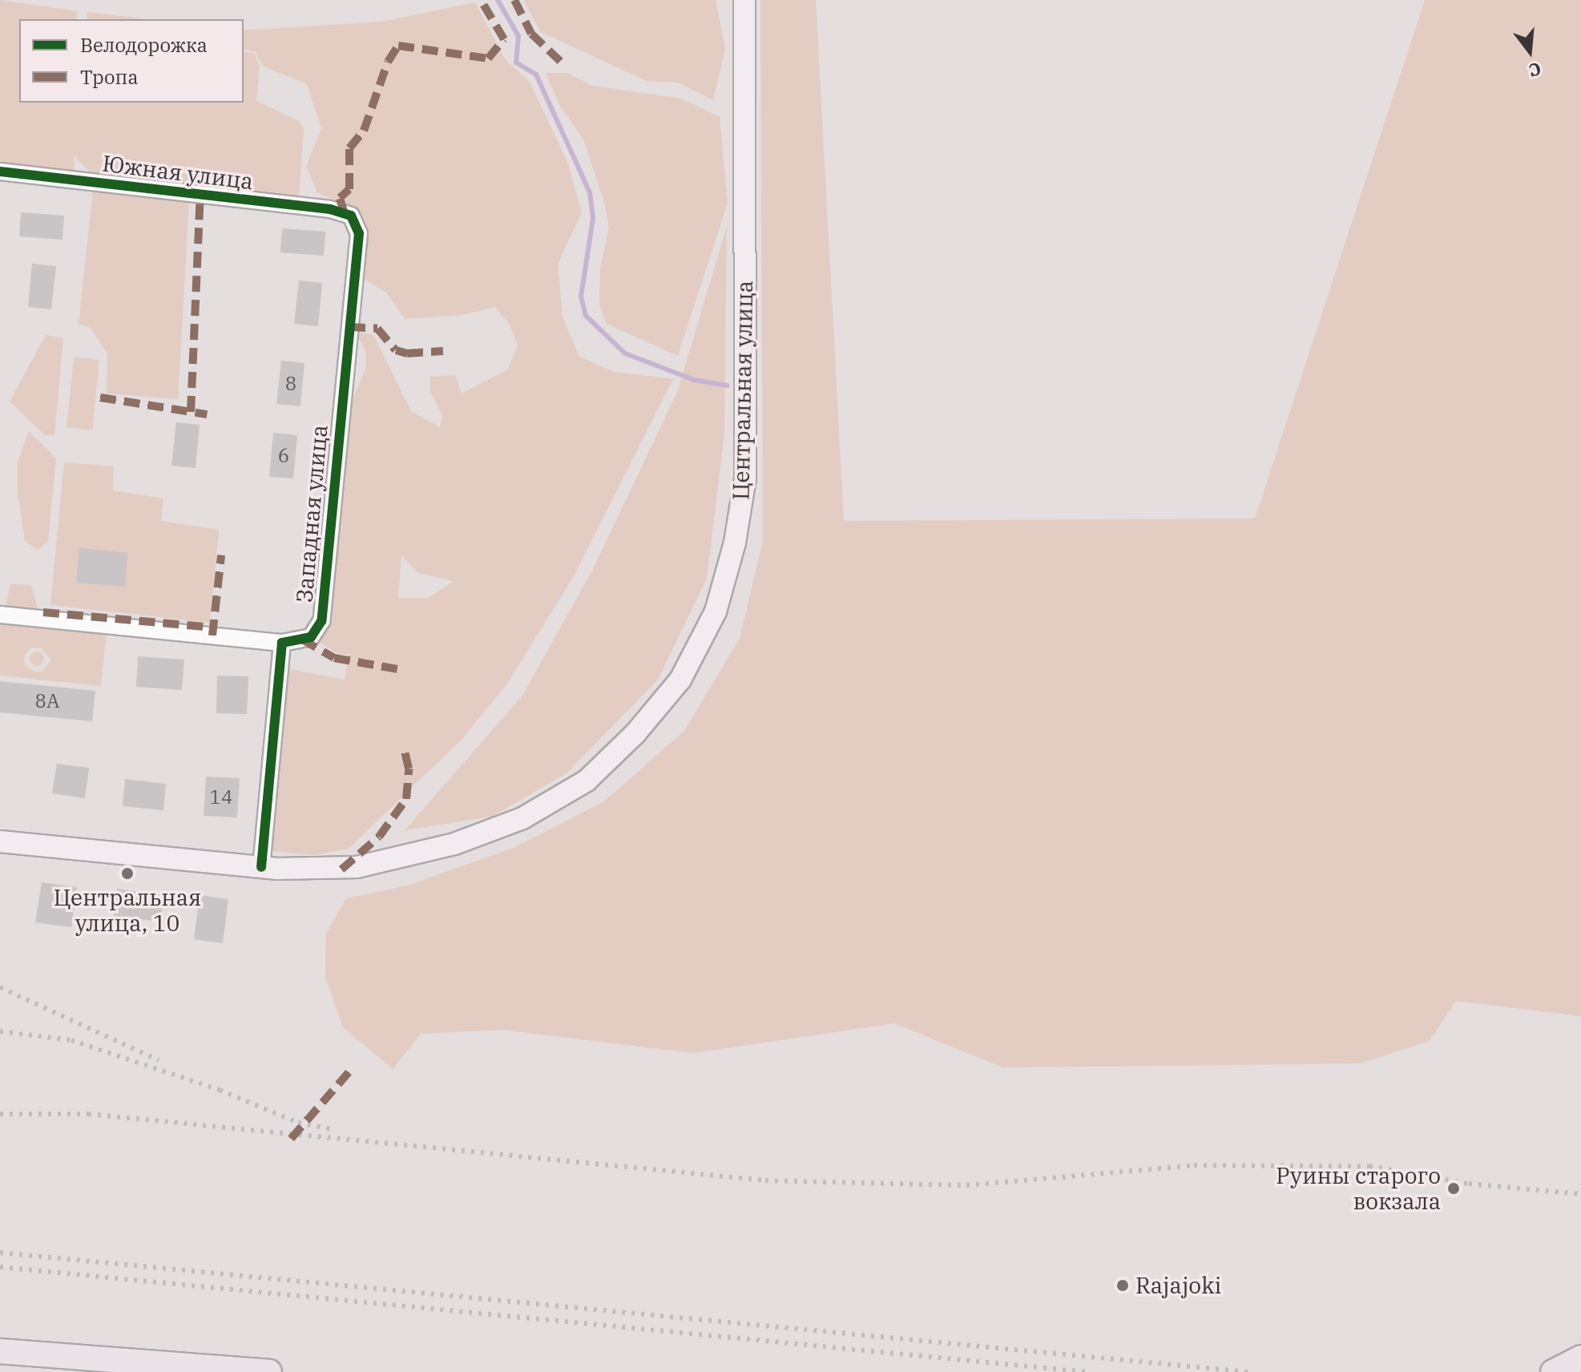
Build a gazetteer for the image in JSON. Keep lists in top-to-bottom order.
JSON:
{
  "streets": {
    "main road": ["Центральная улица"],
    "street": ["Южная улица", "Западная улица"]
  },
  "crossings": [
    ["Южная улица", "Западная улица"]
  ],
  "places": ["Центральная улица, 10", "Руины старого вокзала", "Rajajoki"],
  "house_numbers": [
    "8",
    "6",
    "8А",
    "14"
  ],
  "legend": ["Велодорожка", "Тропа"],
  "north": "bottom"
}
